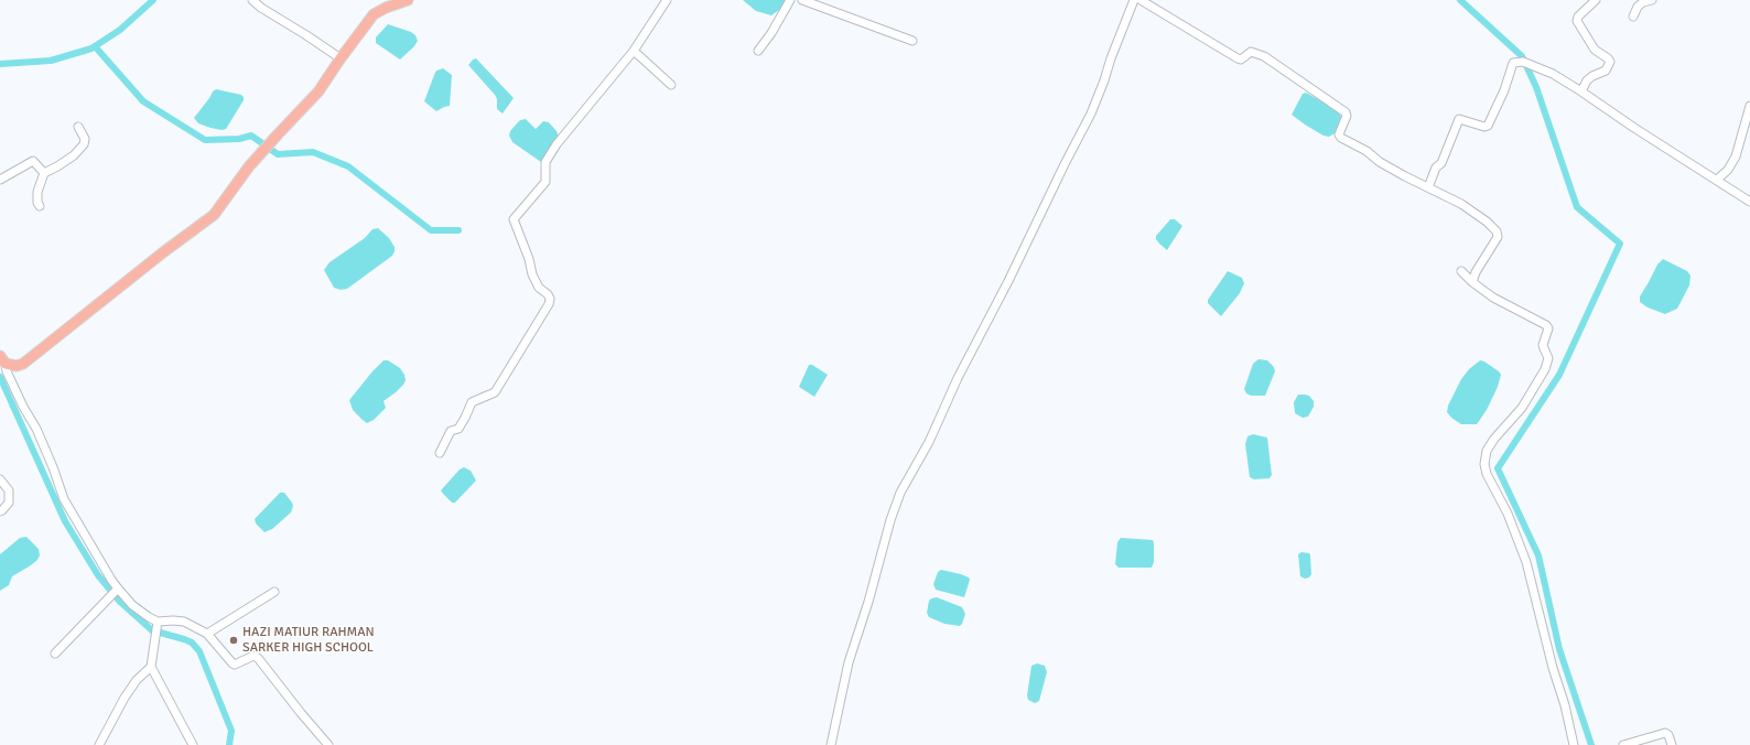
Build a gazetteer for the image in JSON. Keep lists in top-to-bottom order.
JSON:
{
  "places": ["HAZI MATIUR RAHMAN SARKER HIGH SCHOOL"]
}
